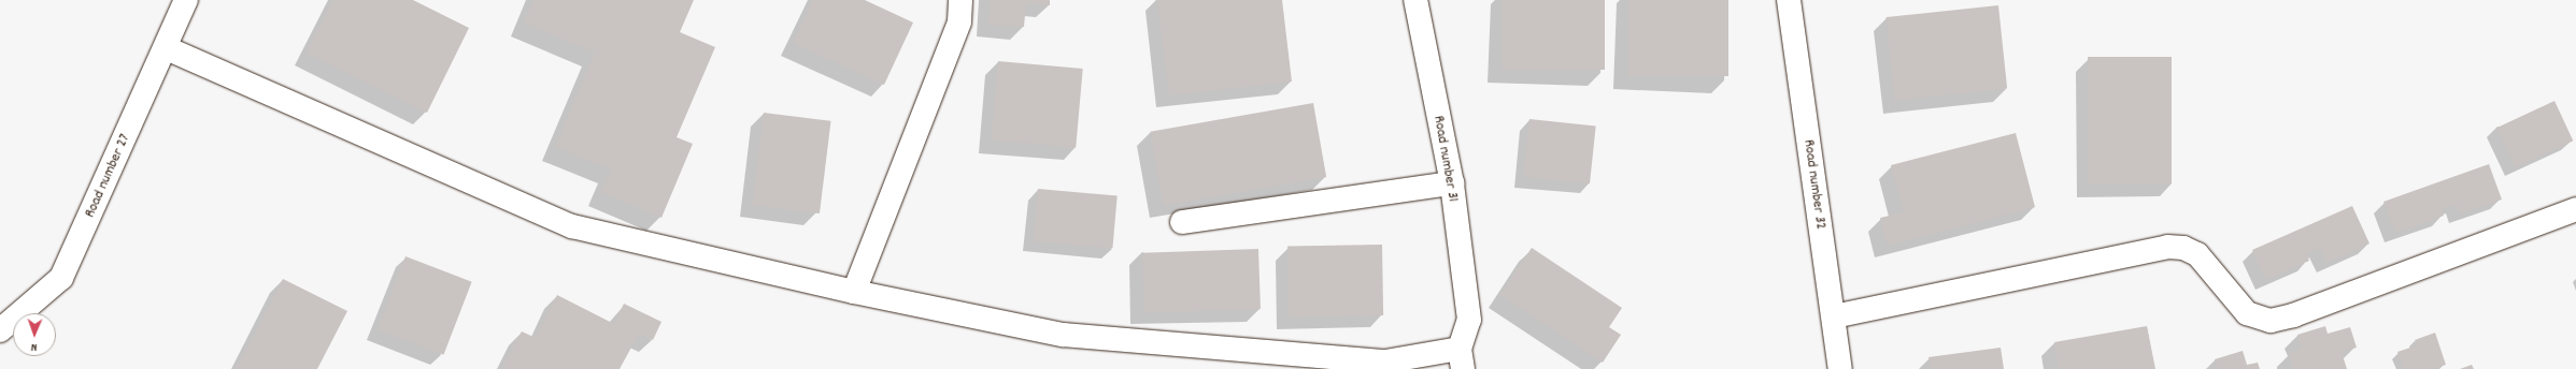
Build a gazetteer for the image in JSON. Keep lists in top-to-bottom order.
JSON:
{
  "streets": {
    "street": ["Road number 31", "Road number 27", "Road number 32"]
  },
  "north": "bottom"
}
